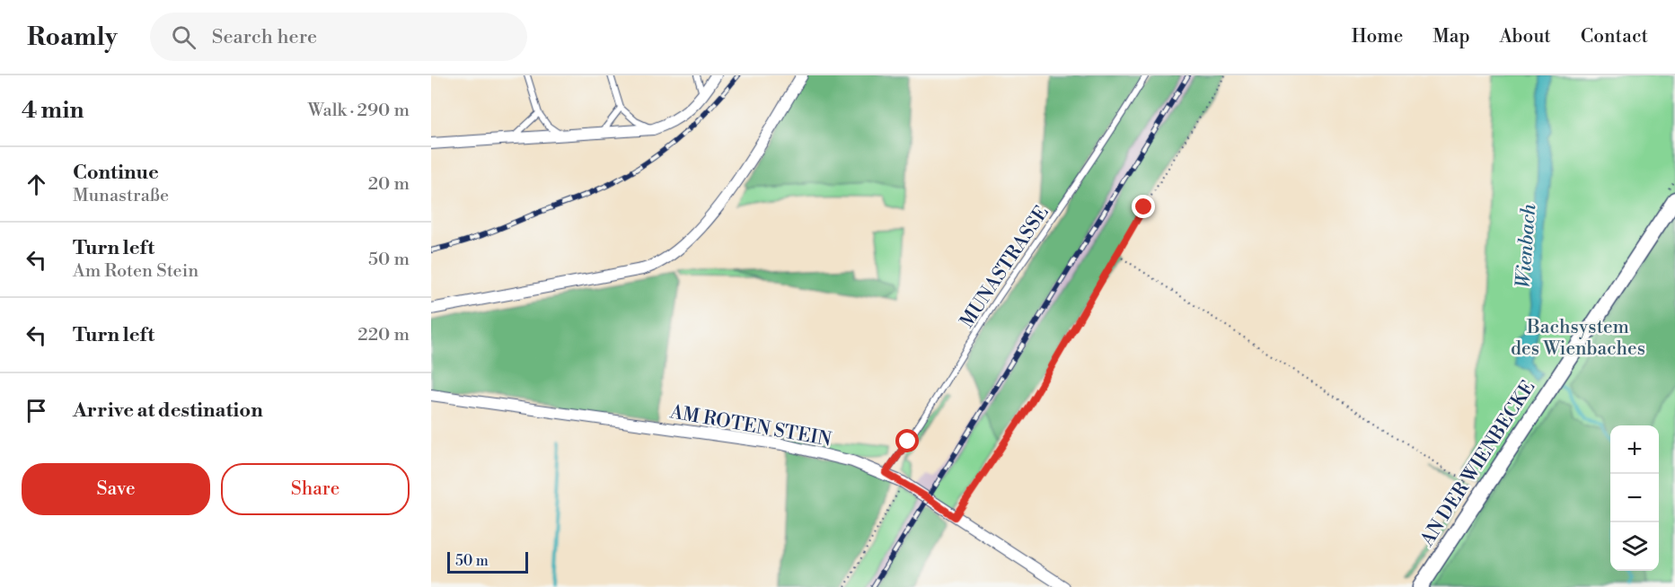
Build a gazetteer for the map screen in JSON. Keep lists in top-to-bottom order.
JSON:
{
  "streets": {
    "street": ["AM ROTEN STEIN", "AN DER WIENBECKE"],
    "lane": ["MUNASTRASSE"]
  },
  "crossings": [
    ["MUNASTRASSE", "AM ROTEN STEIN"]
  ],
  "water": ["Wienbach"],
  "parks": ["Bachsystem des Wienbaches"],
  "scale_bar": "50 m",
  "page": {
    "header": "Roamly",
    "search": "Search here",
    "nav": [
      "Home",
      "Map",
      "About",
      "Contact"
    ],
    "heading": ["4 min", "Walk · 290 m"],
    "list": [
      ["Continue", "Munastraße", "20 m"],
      ["Turn left", "Am Roten Stein", "50 m"],
      ["Turn left", "220 m"],
      "Arrive at destination"
    ],
    "map_buttons": ["+", "−"],
    "buttons": ["Save", "Share"],
    "scale": "50 m"
  }
}
